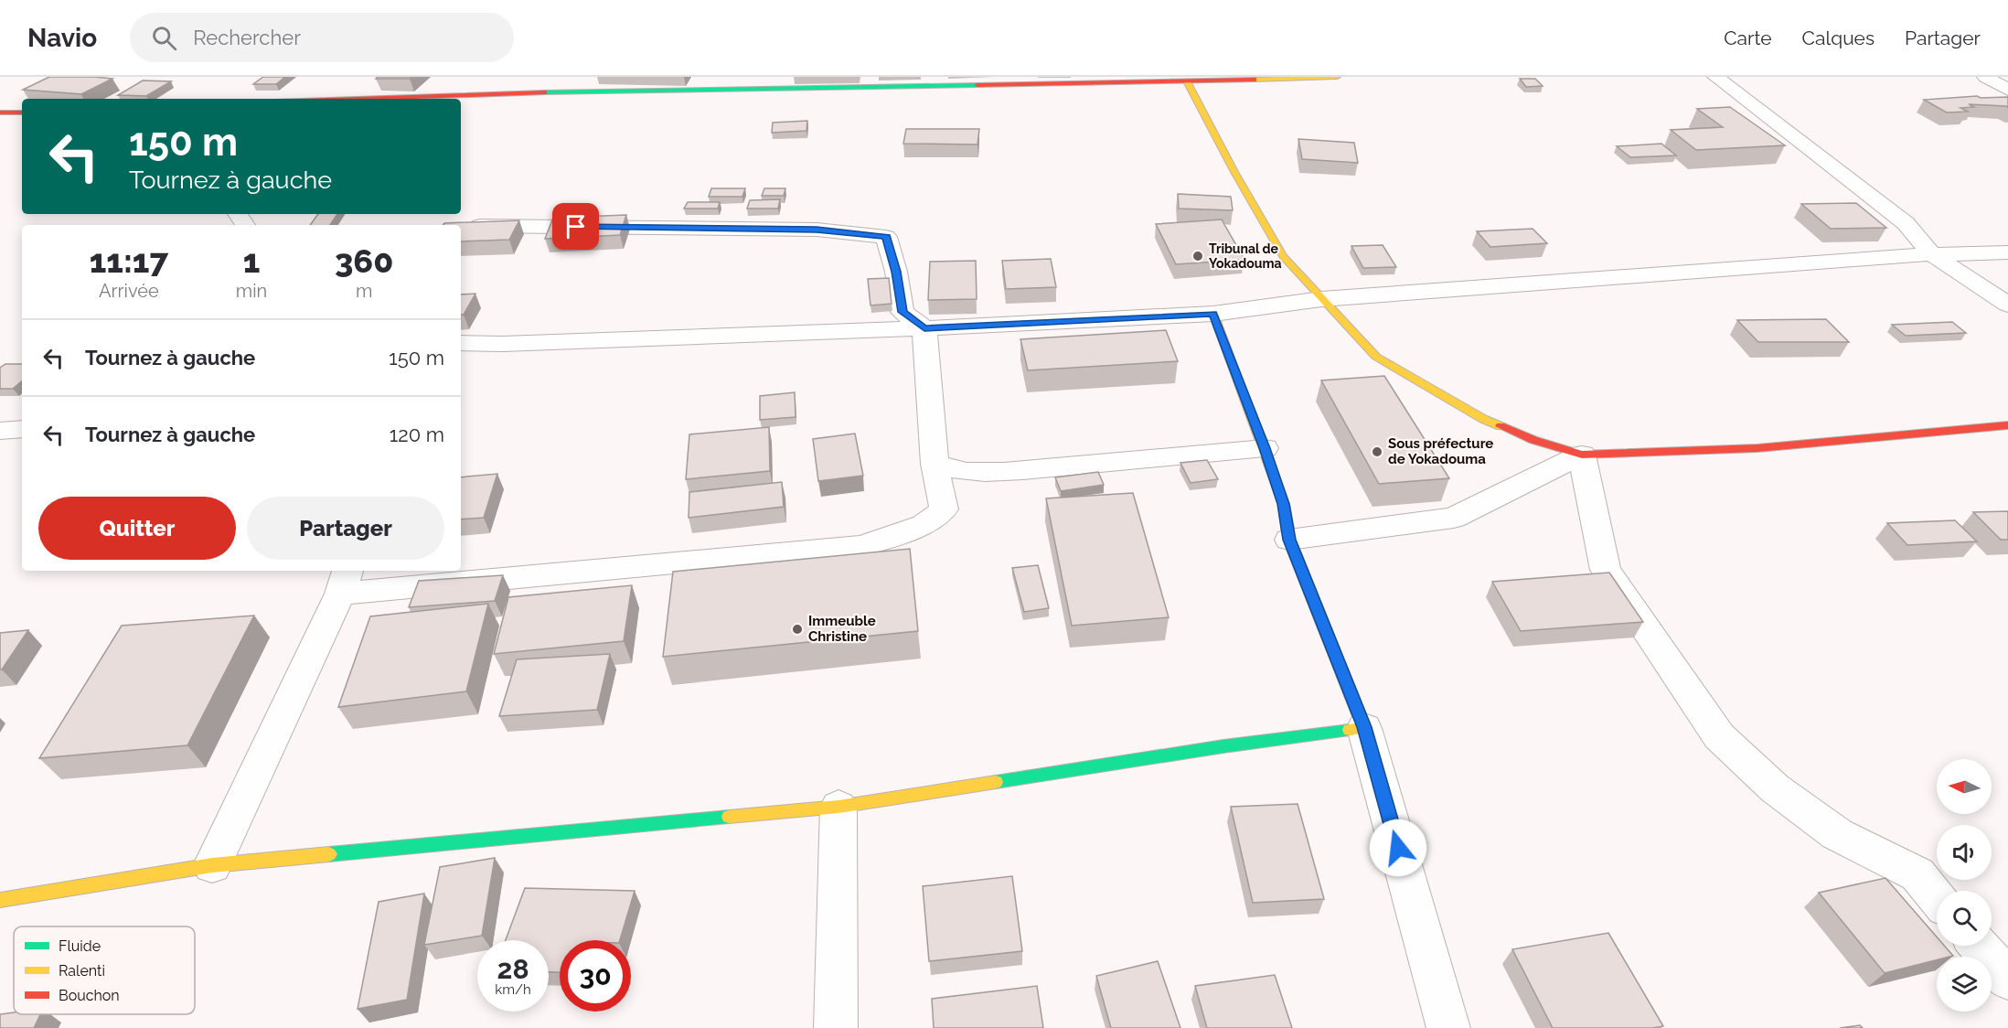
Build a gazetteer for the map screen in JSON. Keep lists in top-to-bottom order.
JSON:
{
  "places": ["Tribunal de Yokadouma", "Sous préfecture de Yokadouma", "Immeuble Christine"],
  "legend": ["Fluide", "Ralenti", "Bouchon"],
  "north": "left",
  "page": {
    "header": "Navio",
    "search": "Rechercher",
    "nav": ["Carte", "Calques", "Partager"],
    "turn": ["150 m", "Tournez à gauche"],
    "eta": [
      "11:17",
      "Arrivée",
      "1",
      "min",
      "360",
      "m"
    ],
    "list": [
      {
        "name": "Tournez à gauche",
        "value": "150 m"
      },
      {
        "name": "Tournez à gauche",
        "value": "120 m"
      }
    ],
    "buttons": ["Quitter", "Partager"],
    "speed": "28 km/h",
    "limit": "30"
  }
}
